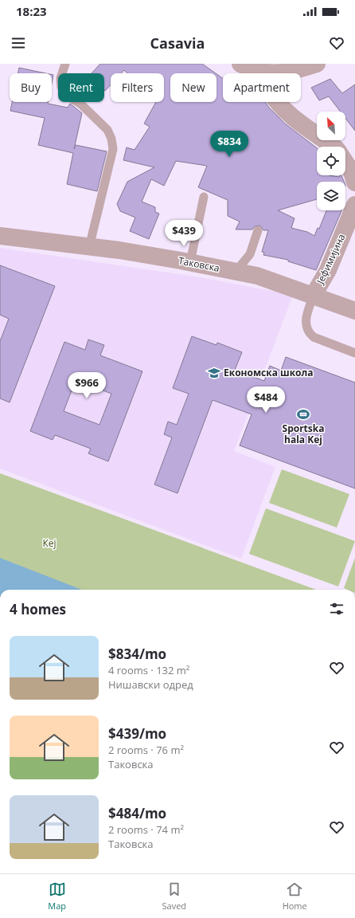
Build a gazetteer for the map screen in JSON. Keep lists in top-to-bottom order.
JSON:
{
  "streets": {
    "street": ["Јефимијина", "Таковска"]
  },
  "crossings": [
    ["Јефимијина", "Таковска"]
  ],
  "parks": ["Кеј"],
  "places": {
    "school or university": ["Економска школа"],
    "sports": ["Sportska hala Kej"]
  },
  "north": "top left",
  "page": {
    "status": "18:23",
    "header": "Casavia",
    "chip": [
      "Buy",
      "Rent",
      "Filters",
      "New",
      "Apartment"
    ],
    "price": [
      "$834",
      "$439",
      "$966",
      "$484"
    ],
    "heading": "4 homes",
    "list": [
      {
        "name": "$834/mo",
        "note": "4 rooms · 132 m² · Нишавски одред"
      },
      {
        "name": "$439/mo",
        "note": "2 rooms · 76 m² · Таковска"
      },
      {
        "name": "$484/mo",
        "note": "2 rooms · 74 m² · Таковска"
      }
    ],
    "tabs": ["Map", "Saved", "Home"]
  }
}
